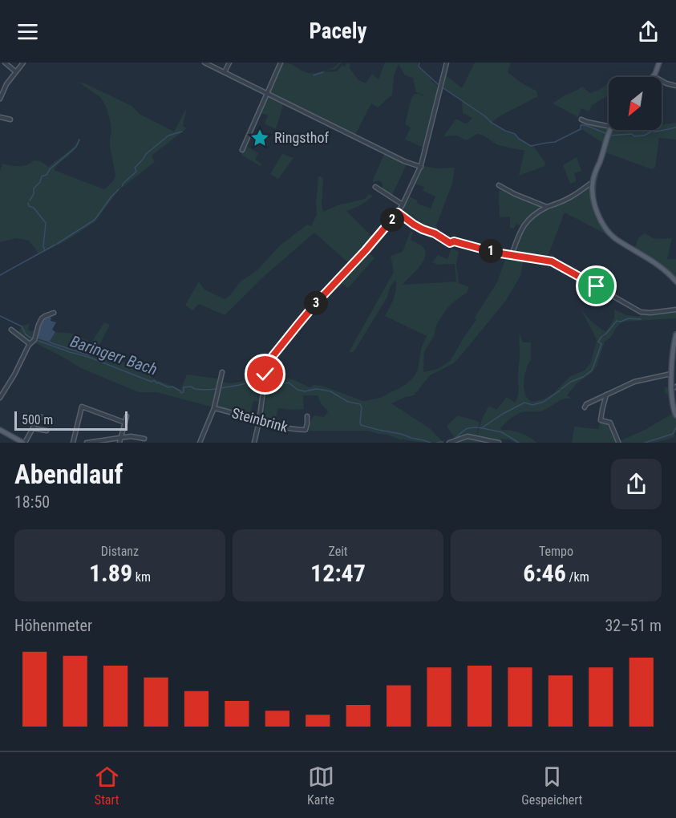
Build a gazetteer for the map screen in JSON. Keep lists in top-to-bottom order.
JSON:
{
  "streets": {
    "street": ["Steinbrink"]
  },
  "water": ["Baringerr Bach"],
  "places": {
    "place": ["Ringsthof"]
  },
  "scale_bar": "500 m",
  "north": "bottom left",
  "page": {
    "header": "Pacely",
    "pins": ["2", "1", "3"],
    "scale": "500 m",
    "heading": ["Abendlauf", "18:50"],
    "stats": [
      ["Distanz", "1.89 km"],
      ["Zeit", "12:47"],
      ["Tempo", "6:46 /km"]
    ],
    "chart": ["Höhenmeter", "32–51 m"],
    "tabs": ["Start", "Karte", "Gespeichert"]
  }
}
